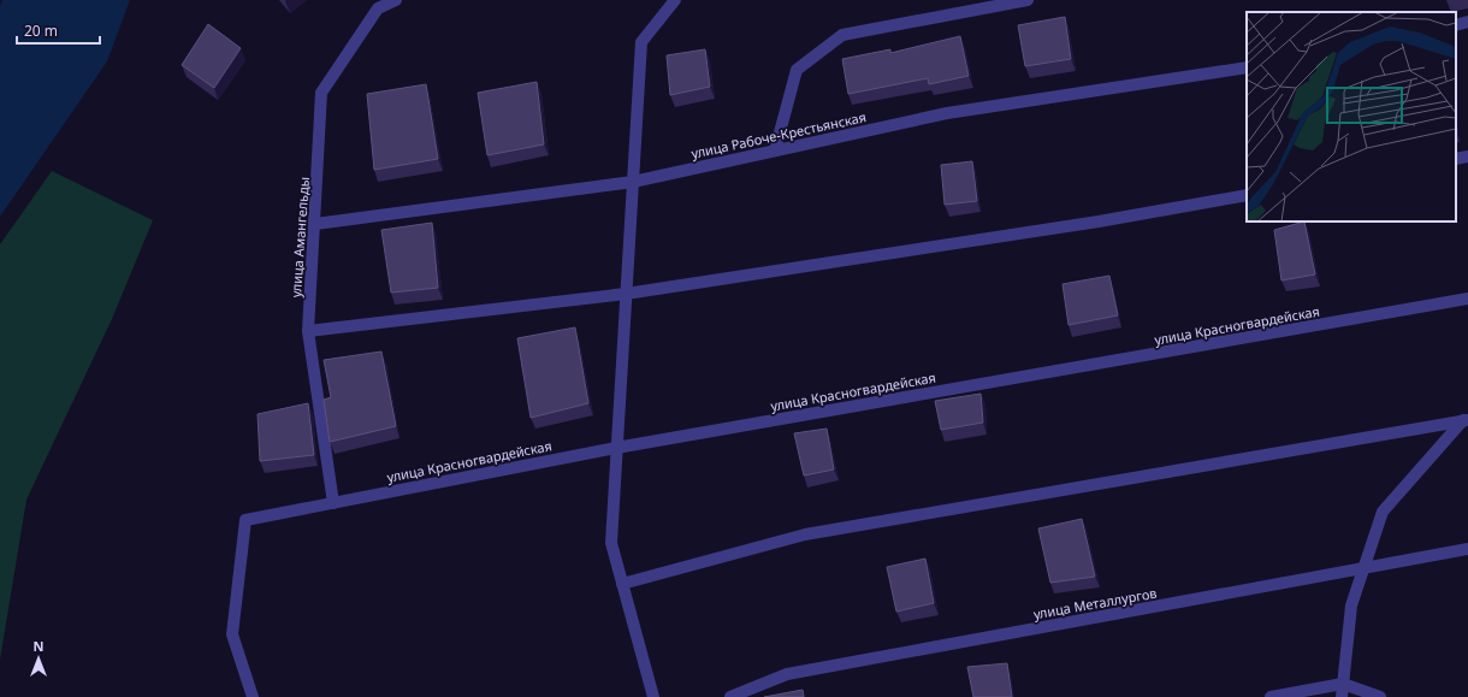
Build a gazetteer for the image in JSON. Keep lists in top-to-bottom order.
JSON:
{
  "streets": {
    "street": [
      "улица Рабоче-Крестьянская",
      "улица Амангельды",
      "улица Красногвардейская",
      "улица Металлургов"
    ]
  },
  "crossings": [
    ["улица Рабоче-Крестьянская", "улица Амангельды"],
    ["улица Амангельды", "улица Красногвардейская"]
  ],
  "scale_bar": "20 m",
  "north": "top"
}
